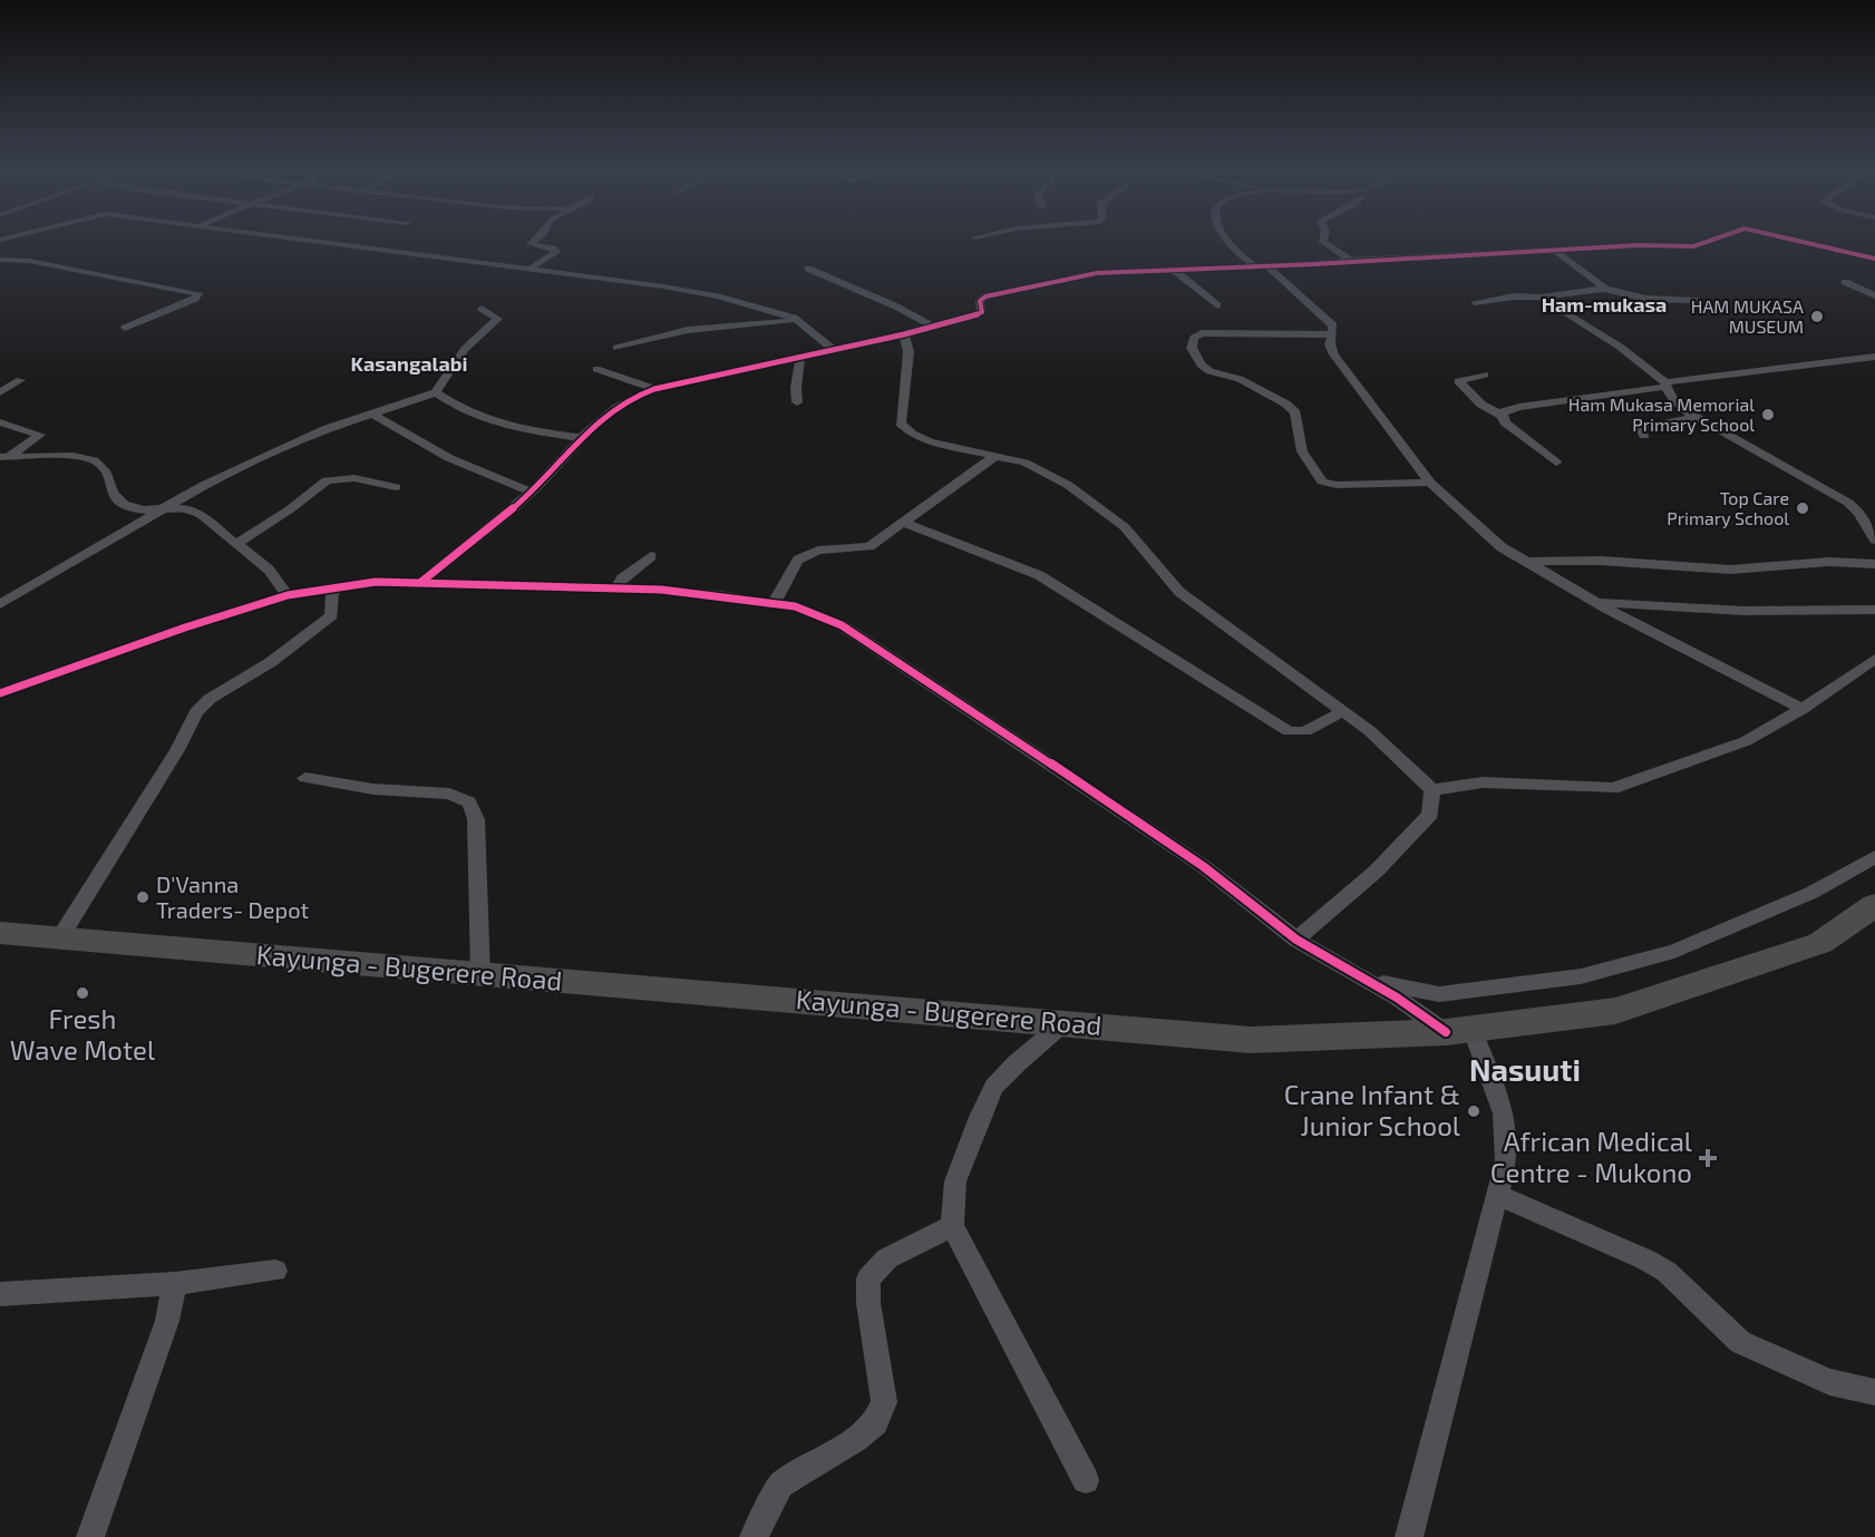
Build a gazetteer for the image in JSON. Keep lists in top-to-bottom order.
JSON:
{
  "streets": {
    "main road": ["Kayunga - Bugerere Road"]
  },
  "districts": ["Ham-mukasa", "Kasangalabi", "Nasuuti"],
  "places": {
    "other": [
      "HAM MUKASA MUSEUM",
      "Ham Mukasa Memorial Primary School",
      "Top Care Primary School",
      "D'Vanna Traders- Depot",
      "Fresh Wave Motel",
      "Crane Infant & Junior School"
    ],
    "health": ["African Medical Centre - Mukono"]
  }
}
